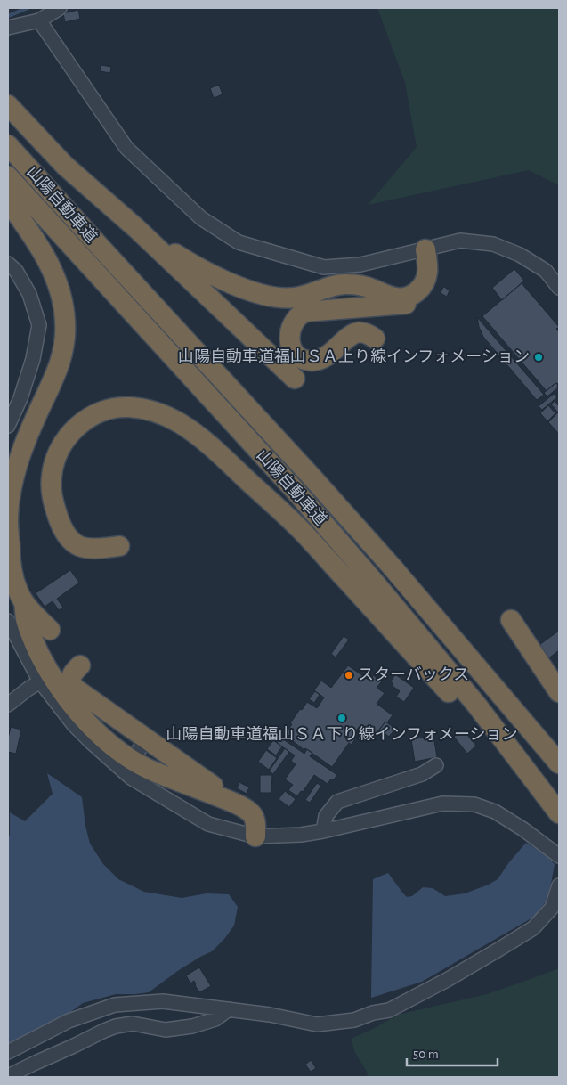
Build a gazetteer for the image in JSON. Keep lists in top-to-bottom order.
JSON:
{
  "streets": {
    "highway": ["山陽自動車道"]
  },
  "places": ["山陽自動車道福山ＳＡ上り線インフォメーション", "スターバックス", "山陽自動車道福山ＳＡ下り線インフォメーション"],
  "scale_bar": "50 m"
}
